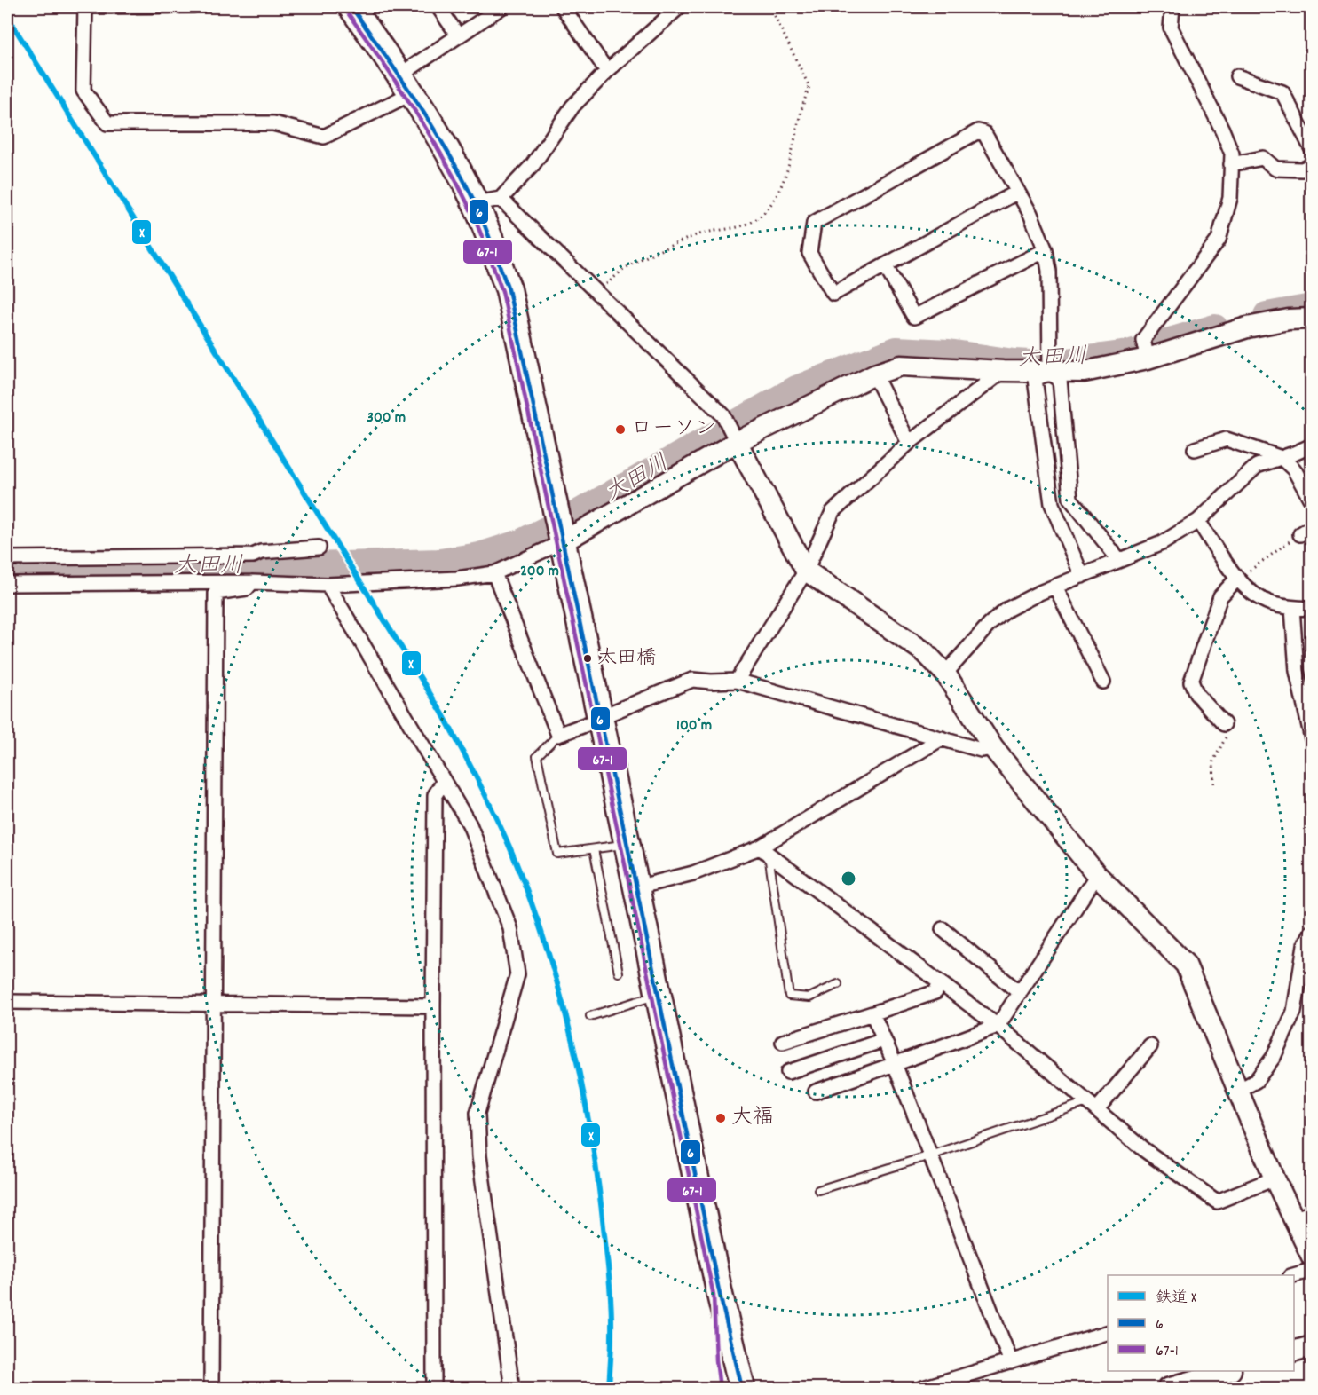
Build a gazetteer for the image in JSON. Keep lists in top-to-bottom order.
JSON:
{
  "water": ["大田川"],
  "places": ["ローソン", "太田橋", "大福"],
  "lines": ["transit line 6", "transit line 67-1", "rail line X"],
  "legend": ["鉄道 X", "6", "67-1"],
  "rings": ["300 m", "200 m", "100 m"]
}
